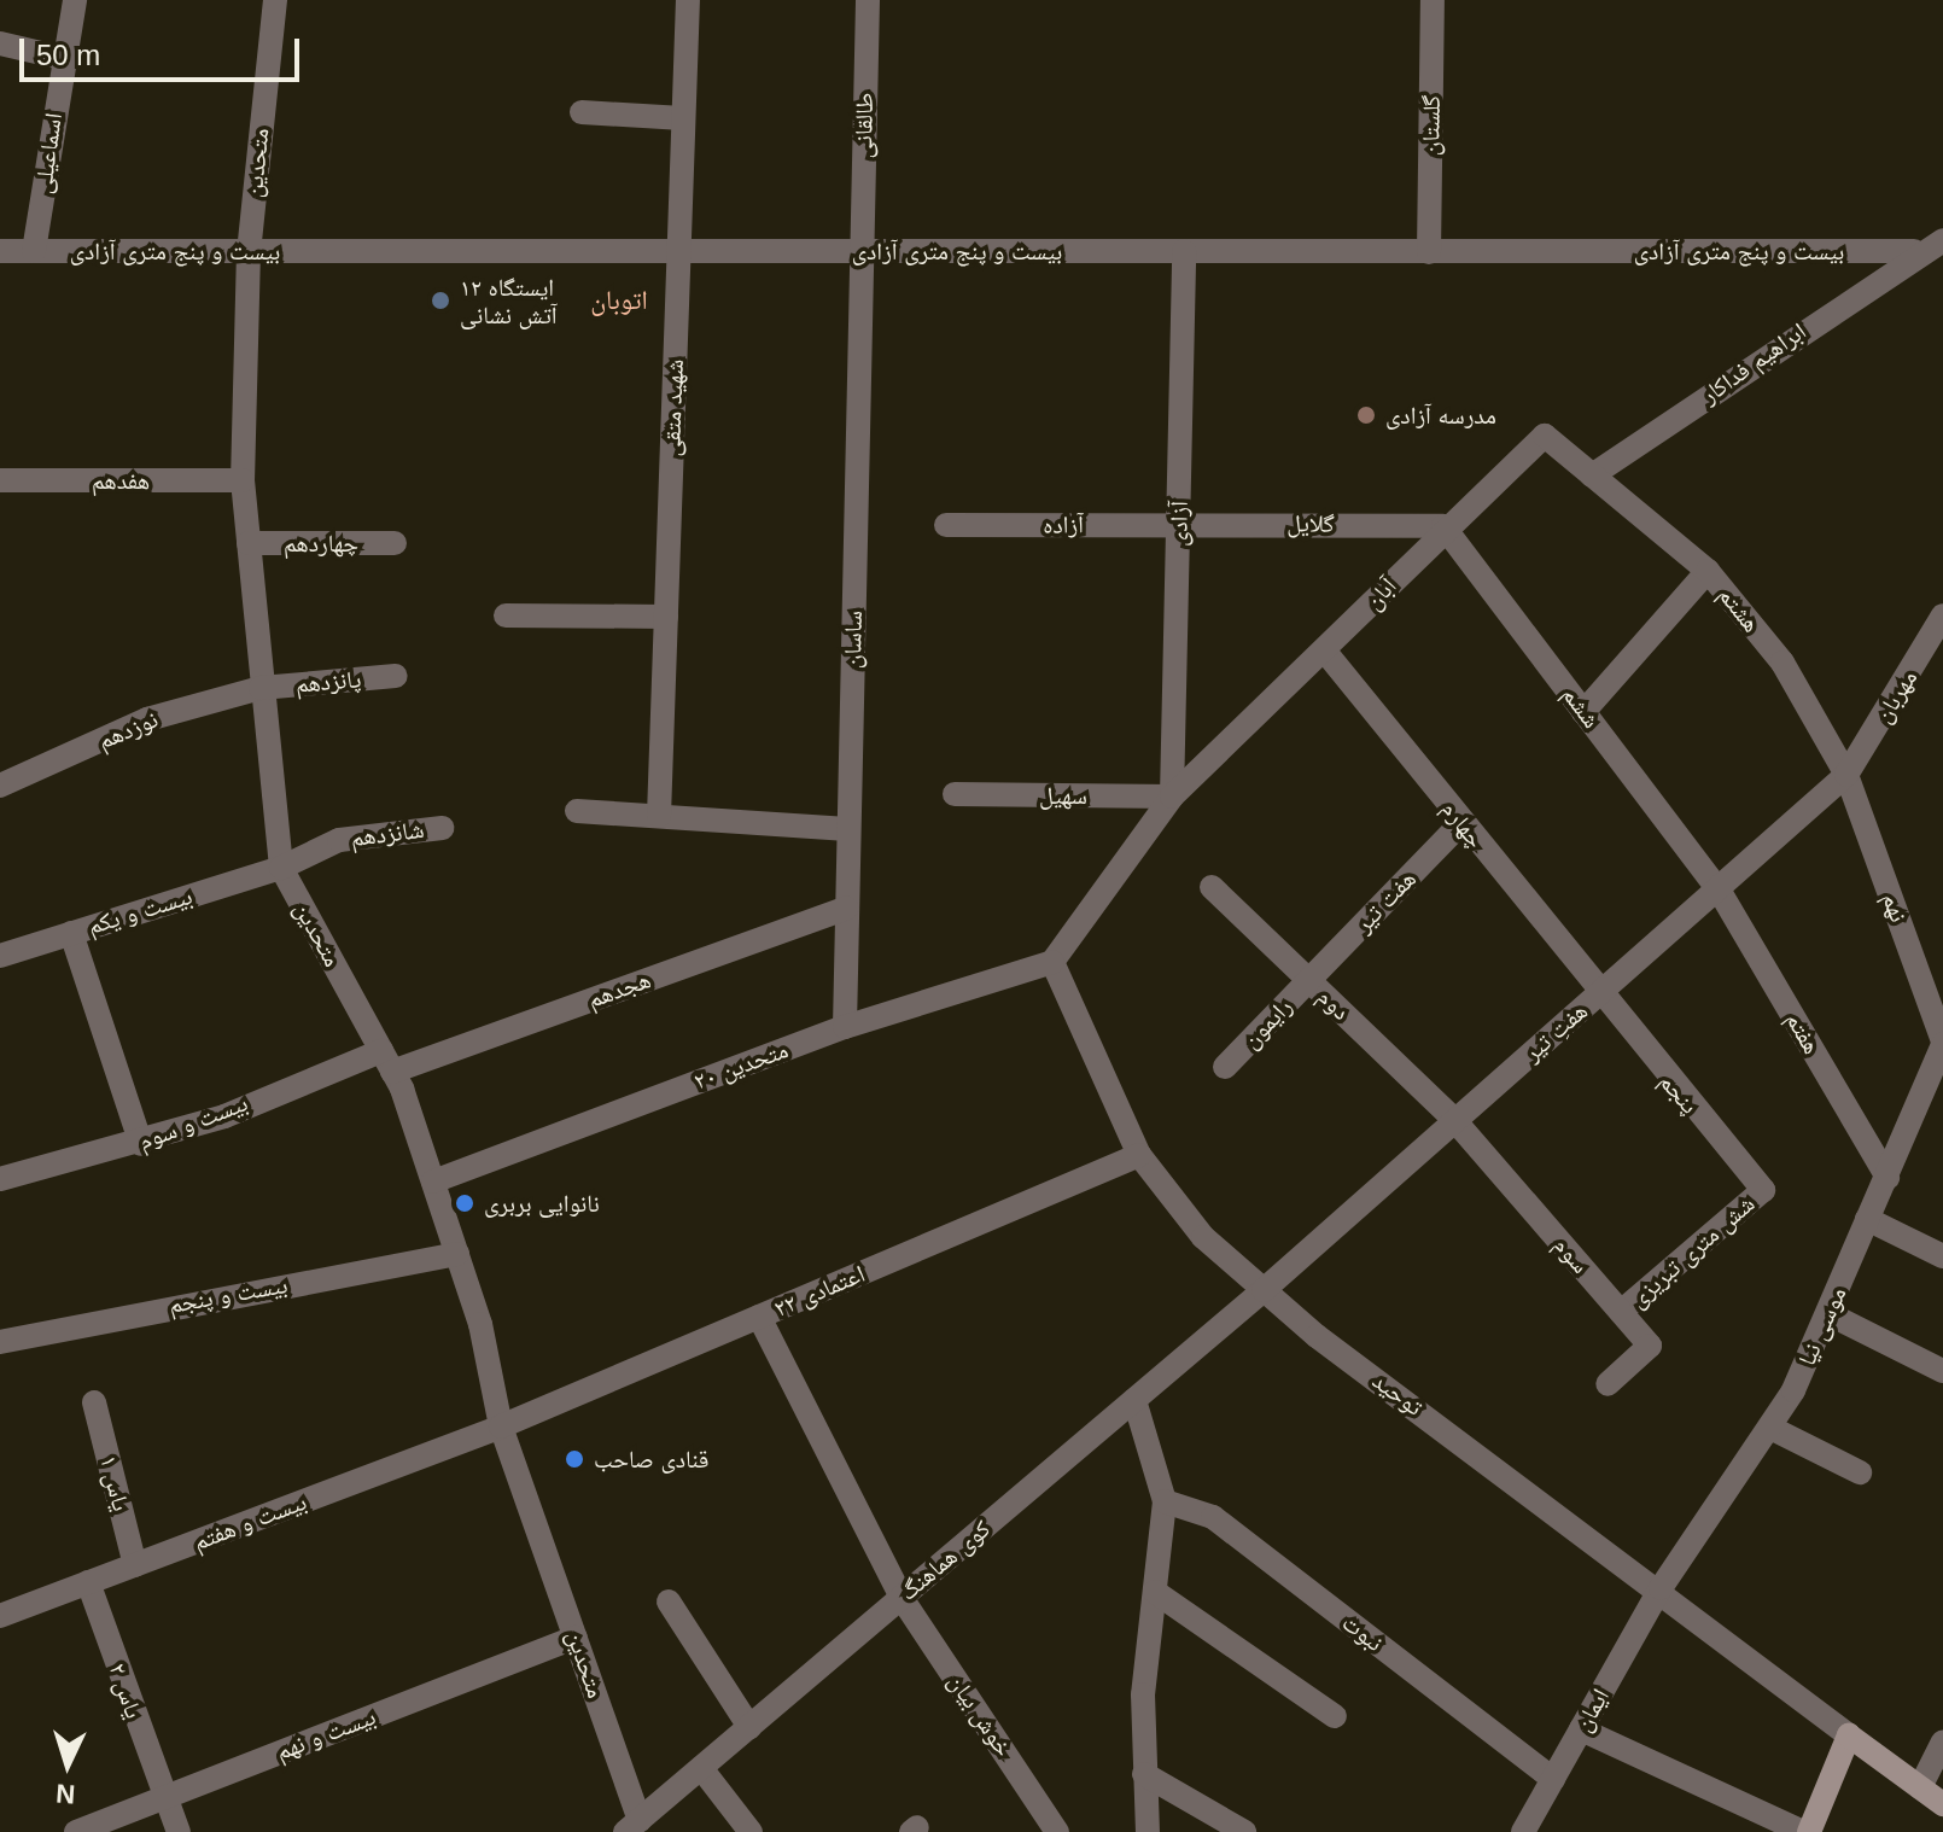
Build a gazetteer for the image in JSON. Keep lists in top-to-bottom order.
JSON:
{
  "streets": {
    "street": [
      "طالقانی",
      "گلستان",
      "اسماعیلی",
      "متحدین",
      "بیست و پنج متری آزادی",
      "ابراهیم فداکار",
      "شهید متقی",
      "هفدهم",
      "آزادی",
      "گلایل",
      "آزاده",
      "چهاردهم",
      "آبان",
      "هشتم",
      "ساسان",
      "پانزدهم",
      "مهربان",
      "ششم",
      "نوزدهم",
      "سهیل",
      "چهارم",
      "شانزدهم",
      "هفت تیر",
      "نهم",
      "بیست و یکم",
      "هجدهم",
      "دوم",
      "رایمون",
      "هفتِ تیر",
      "هفتم",
      "متحدین ۲۰",
      "پنجم",
      "بیست و سوم",
      "شش متری تبریزی",
      "سوم",
      "اعتمادی ۲۲",
      "بیست و پنجم",
      "موسی نیا",
      "توحید",
      "یاس ۱",
      "بیست و هفتم",
      "کوی هماهنگ",
      "نبوت",
      "یاس ۲",
      "ایمان",
      "خوش بیان",
      "بیست و نهم"
    ]
  },
  "crossings": [
    ["طالقانی", "بیست و پنج متری آزادی"],
    ["طالقانی", "ساسان"],
    ["گلستان", "بیست و پنج متری آزادی"],
    ["اسماعیلی", "بیست و پنج متری آزادی"],
    ["متحدین", "بیست و پنج متری آزادی"],
    ["متحدین", "هفدهم"],
    ["متحدین", "چهاردهم"],
    ["متحدین", "پانزدهم"],
    ["متحدین", "نوزدهم"],
    ["متحدین", "شانزدهم"],
    ["متحدین", "بیست و یکم"],
    ["متحدین", "هجدهم"],
    ["متحدین", "متحدین ۲۰"],
    ["متحدین", "بیست و سوم"],
    ["متحدین", "اعتمادی ۲۲"],
    ["متحدین", "بیست و پنجم"],
    ["متحدین", "بیست و هفتم"],
    ["متحدین", "کوی هماهنگ"],
    ["متحدین", "بیست و نهم"],
    ["بیست و پنج متری آزادی", "ابراهیم فداکار"],
    ["بیست و پنج متری آزادی", "شهید متقی"],
    ["بیست و پنج متری آزادی", "آزادی"],
    ["بیست و پنج متری آزادی", "ساسان"],
    ["ابراهیم فداکار", "آبان"],
    ["ابراهیم فداکار", "هشتم"],
    ["آزادی", "گلایل"],
    ["آزادی", "آزاده"],
    ["آزادی", "آبان"],
    ["آزادی", "سهیل"],
    ["گلایل", "آزاده"],
    ["گلایل", "آبان"],
    ["گلایل", "ششم"],
    ["آبان", "هشتم"],
    ["آبان", "ششم"],
    ["آبان", "سهیل"],
    ["آبان", "چهارم"],
    ["آبان", "متحدین ۲۰"],
    ["آبان", "توحید"],
    ["هشتم", "مهربان"],
    ["هشتم", "نهم"],
    ["هشتم", "هفتِ تیر"],
    ["ساسان", "هجدهم"],
    ["ساسان", "متحدین ۲۰"],
    ["پانزدهم", "نوزدهم"],
    ["مهربان", "نهم"],
    ["مهربان", "هفتِ تیر"],
    ["ششم", "هفتِ تیر"],
    ["ششم", "هفتم"],
    ["چهارم", "هفت تیر"],
    ["چهارم", "هفتِ تیر"],
    ["چهارم", "پنجم"],
    ["شانزدهم", "بیست و یکم"],
    ["هفت تیر", "دوم"],
    ["هفت تیر", "رایمون"],
    ["نهم", "هفتِ تیر"],
    ["نهم", "موسی نیا"],
    ["هجدهم", "بیست و سوم"],
    ["دوم", "رایمون"],
    ["دوم", "هفتِ تیر"],
    ["دوم", "سوم"],
    ["هفتِ تیر", "هفتم"],
    ["هفتِ تیر", "پنجم"],
    ["هفتِ تیر", "سوم"],
    ["هفتِ تیر", "توحید"],
    ["هفتِ تیر", "کوی هماهنگ"],
    ["هفتم", "موسی نیا"],
    ["متحدین ۲۰", "توحید"],
    ["پنجم", "شش متری تبریزی"],
    ["شش متری تبریزی", "سوم"],
    ["اعتمادی ۲۲", "توحید"],
    ["اعتمادی ۲۲", "بیست و هفتم"],
    ["اعتمادی ۲۲", "خوش بیان"],
    ["موسی نیا", "توحید"],
    ["موسی نیا", "ایمان"],
    ["توحید", "کوی هماهنگ"],
    ["توحید", "ایمان"],
    ["یاس ۱", "بیست و هفتم"],
    ["بیست و هفتم", "یاس ۲"],
    ["کوی هماهنگ", "خوش بیان"],
    ["نبوت", "ایمان"],
    ["یاس ۲", "بیست و نهم"]
  ],
  "districts": ["اتوبان"],
  "places": [
    "ایستگاه ۱۲ آتش نشانی",
    "مدرسه آزادی",
    "نانوایی بربری",
    "قنادی صاحب"
  ],
  "scale_bar": "50 m",
  "north": "bottom"
}
